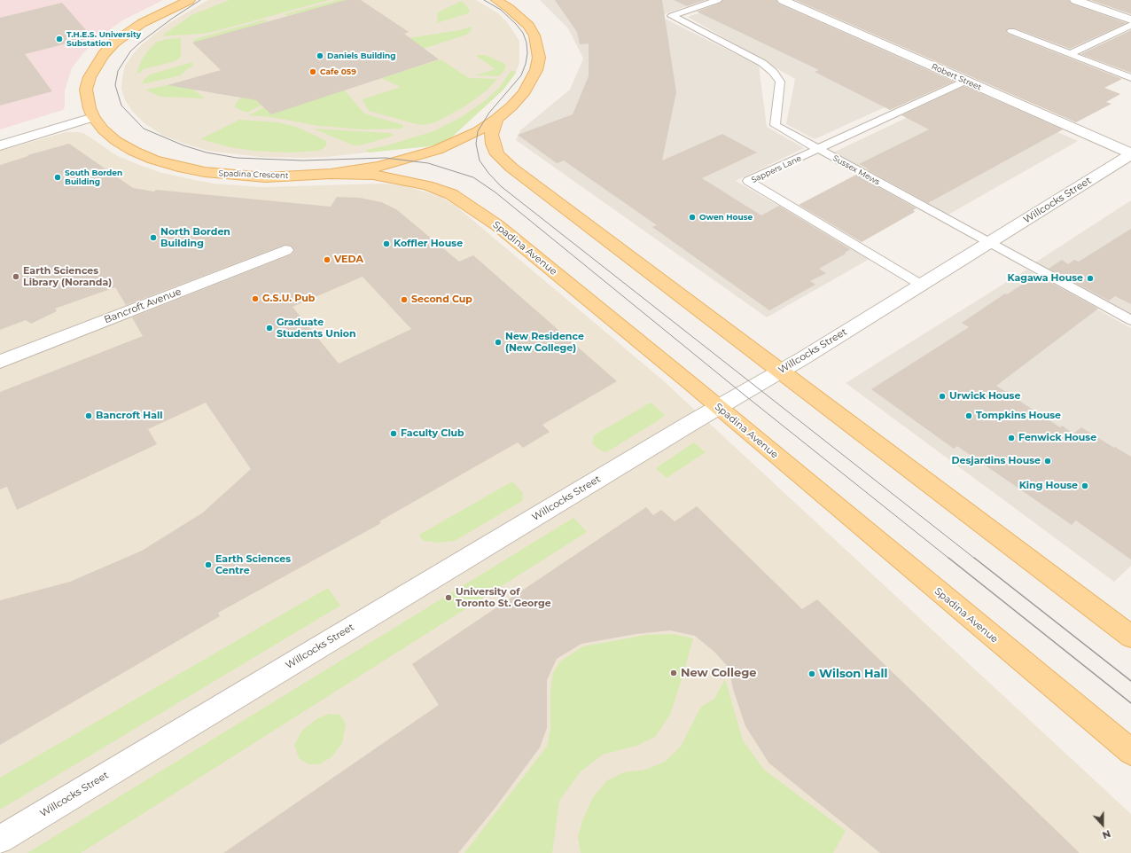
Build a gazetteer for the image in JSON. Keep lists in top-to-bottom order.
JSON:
{
  "streets": {
    "main road": ["Spadina Crescent", "Spadina Avenue"],
    "street": ["Robert Street", "Willcocks Street", "Bancroft Avenue"],
    "lane": ["Sappers Lane", "Sussex Mews"]
  },
  "crossings": [
    ["Robert Street", "Sappers Lane"],
    ["Robert Street", "Willcocks Street"],
    ["Sappers Lane", "Sussex Mews"],
    ["Sappers Lane", "Willcocks Street"],
    ["Sussex Mews", "Willcocks Street"],
    ["Spadina Crescent", "Spadina Avenue"],
    ["Willcocks Street", "Spadina Avenue"]
  ],
  "places": [
    "T.H.E.S. University Substation",
    "Daniels Building",
    "Cafe 059",
    "South Borden Building",
    "Owen House",
    "North Borden Building",
    "Koffler House",
    "VEDA",
    "Earth Sciences Library (Noranda)",
    "Kagawa House",
    "G.S.U. Pub",
    "Second Cup",
    "Graduate Students Union",
    "New Residence (New College)",
    "Urwick House",
    "Bancroft Hall",
    "Tompkins House",
    "Faculty Club",
    "Fenwick House",
    "Desjardins House",
    "King House",
    "Earth Sciences Centre",
    "University of Toronto St. George",
    "New College",
    "Wilson Hall"
  ],
  "north": "bottom"
}
